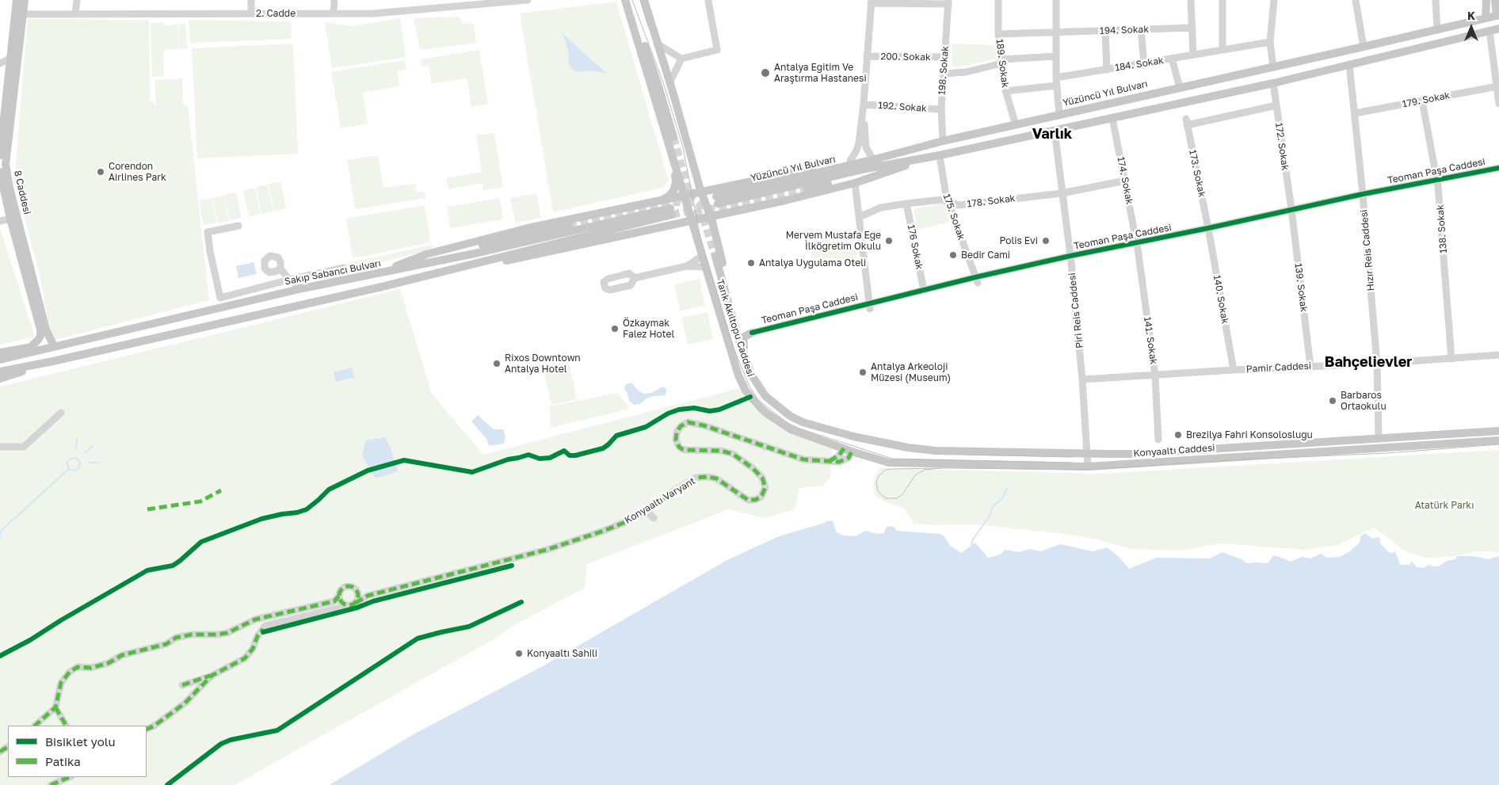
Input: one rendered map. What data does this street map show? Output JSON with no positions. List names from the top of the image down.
{
  "streets": {
    "main road": [
      "Yüzüncü Yıl Bulvarı",
      "8 Caddesi",
      "Sakıp Sabancı Bulvarı",
      "Tarık Akıltopu Caddesi",
      "Konyaaltı Caddesi"
    ],
    "street": [
      "2. Cadde",
      "194. Sokak",
      "200. Sokak",
      "189. Sokak",
      "184. Sokak",
      "198. Sokak",
      "179. Sokak",
      "192. Sokak",
      "172. Sokak",
      "Teoman Paşa Caddesi",
      "173. Sokak",
      "174. Sokak",
      "178. Sokak",
      "175. Sokak",
      "138. Sokak",
      "176 Sokak",
      "Hızır Reis Caddesi",
      "139. Sokak",
      "140. Sokak",
      "Piri Reis Caddesi",
      "141. Sokak",
      "Pamir Caddesi",
      "Konyaaltı Varyant"
    ]
  },
  "crossings": [
    ["2. Cadde", "8 Caddesi"],
    ["194. Sokak", "189. Sokak"],
    ["200. Sokak", "198. Sokak"],
    ["189. Sokak", "Yüzüncü Yıl Bulvarı"],
    ["198. Sokak", "Yüzüncü Yıl Bulvarı"],
    ["198. Sokak", "192. Sokak"],
    ["Yüzüncü Yıl Bulvarı", "172. Sokak"],
    ["Yüzüncü Yıl Bulvarı", "174. Sokak"],
    ["Yüzüncü Yıl Bulvarı", "175. Sokak"],
    ["Yüzüncü Yıl Bulvarı", "Hızır Reis Caddesi"],
    ["Yüzüncü Yıl Bulvarı", "Piri Reis Caddesi"],
    ["179. Sokak", "138. Sokak"],
    ["179. Sokak", "Hızır Reis Caddesi"],
    ["172. Sokak", "Teoman Paşa Caddesi"],
    ["172. Sokak", "173. Sokak"],
    ["172. Sokak", "139. Sokak"],
    ["Teoman Paşa Caddesi", "173. Sokak"],
    ["Teoman Paşa Caddesi", "174. Sokak"],
    ["Teoman Paşa Caddesi", "175. Sokak"],
    ["Teoman Paşa Caddesi", "138. Sokak"],
    ["Teoman Paşa Caddesi", "176 Sokak"],
    ["Teoman Paşa Caddesi", "Hızır Reis Caddesi"],
    ["Teoman Paşa Caddesi", "139. Sokak"],
    ["Teoman Paşa Caddesi", "140. Sokak"],
    ["Teoman Paşa Caddesi", "Piri Reis Caddesi"],
    ["Teoman Paşa Caddesi", "141. Sokak"],
    ["173. Sokak", "140. Sokak"],
    ["174. Sokak", "178. Sokak"],
    ["174. Sokak", "141. Sokak"],
    ["8 Caddesi", "Sakıp Sabancı Bulvarı"],
    ["178. Sokak", "175. Sokak"],
    ["178. Sokak", "176 Sokak"],
    ["178. Sokak", "Piri Reis Caddesi"],
    ["138. Sokak", "Pamir Caddesi"],
    ["Hızır Reis Caddesi", "Pamir Caddesi"],
    ["Hızır Reis Caddesi", "Konyaaltı Caddesi"],
    ["139. Sokak", "Pamir Caddesi"],
    ["140. Sokak", "Pamir Caddesi"],
    ["Piri Reis Caddesi", "Pamir Caddesi"],
    ["Piri Reis Caddesi", "Konyaaltı Caddesi"],
    ["Tarık Akıltopu Caddesi", "Konyaaltı Caddesi"],
    ["Tarık Akıltopu Caddesi", "Konyaaltı Varyant"],
    ["141. Sokak", "Pamir Caddesi"],
    ["Konyaaltı Caddesi", "Konyaaltı Varyant"]
  ],
  "districts": ["Varlık", "Bahçelievler"],
  "parks": ["Atatürk Parkı"],
  "places": [
    "Antalya Eğitim Ve Araştırma Hastanesi",
    "Corendon Airlines Park",
    "Meryem Mustafa Ege İlköğretim Okulu",
    "Polis Evi",
    "Bedir Cami",
    "Antalya Uygulama Oteli",
    "Özkaymak Falez Hotel",
    "Rixos Downtown Antalya Hotel",
    "Antalya Arkeoloji Müzesi (Museum)",
    "Barbaros Ortaokulu",
    "Brezilya Fahri Konsolosluğu",
    "Konyaaltı Sahili"
  ],
  "legend": ["Bisiklet yolu", "Patika"],
  "north": "top"
}
